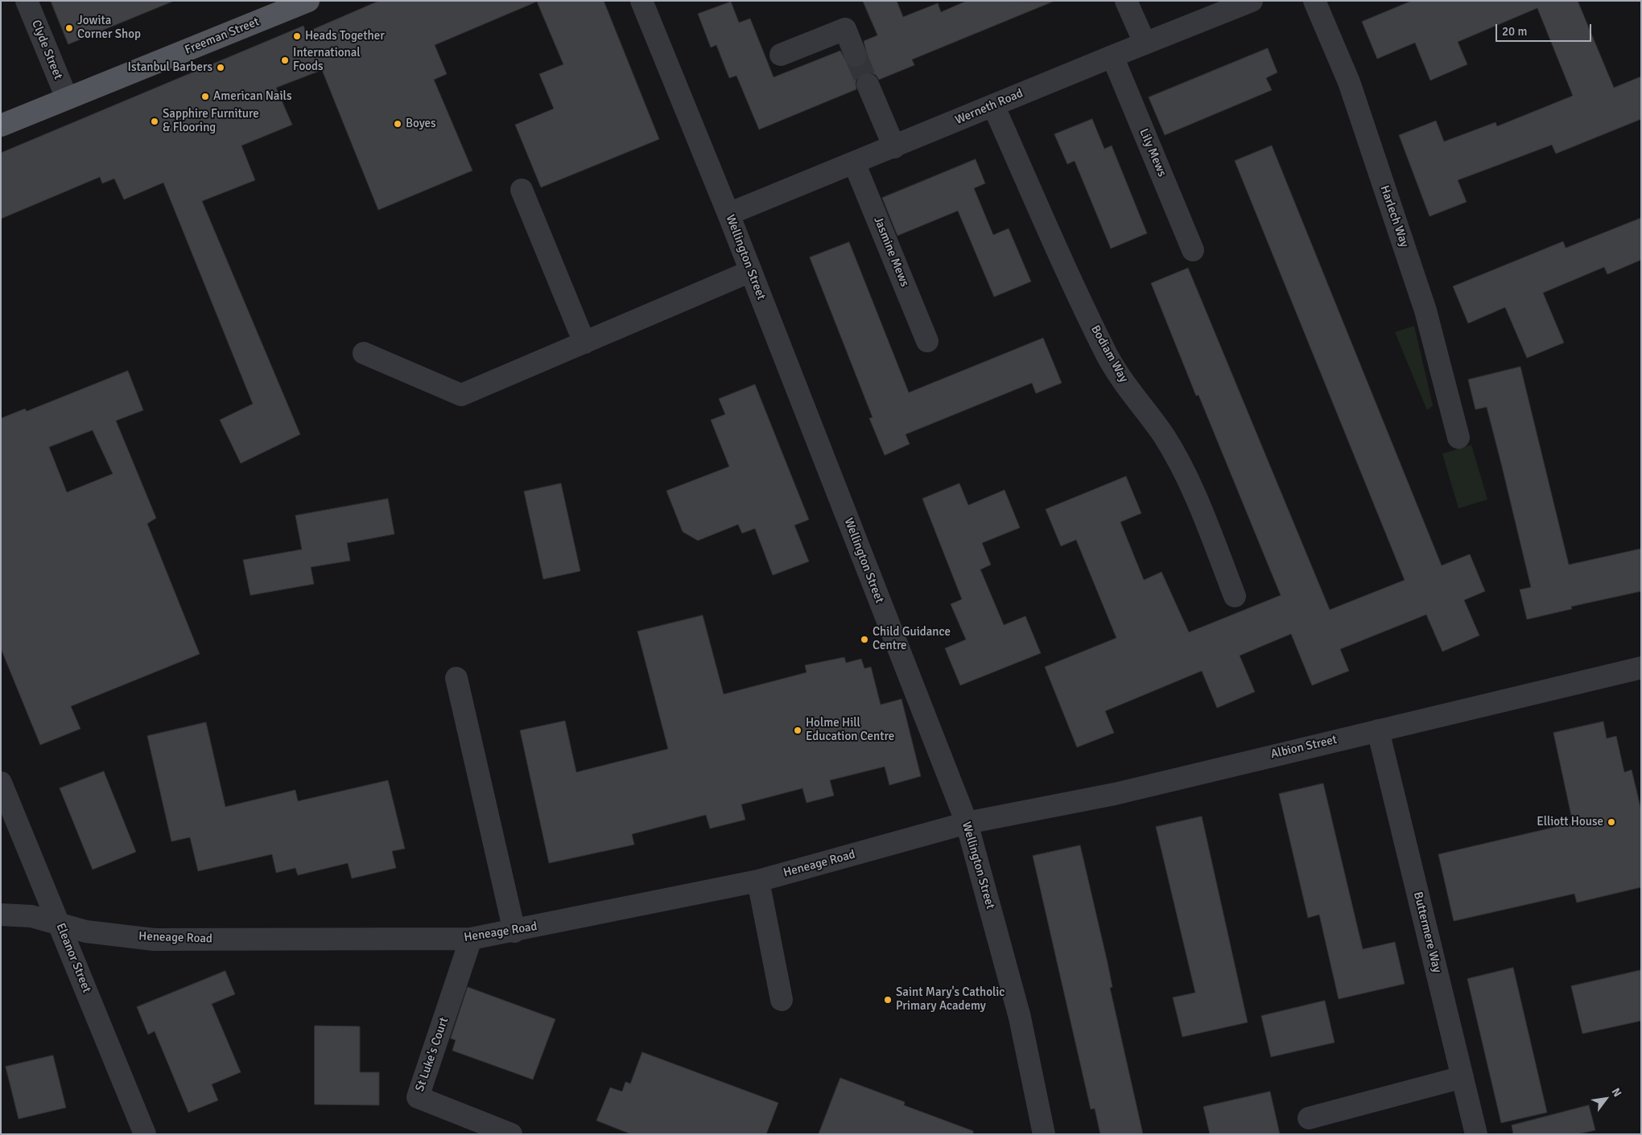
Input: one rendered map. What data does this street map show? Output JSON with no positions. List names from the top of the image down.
{
  "streets": {
    "main road": ["Freeman Street"],
    "street": [
      "Clyde Street",
      "Werneth Road",
      "Lily Mews",
      "Harlech Way",
      "Jasmine Mews",
      "Wellington Street",
      "Bodiam Way",
      "Albion Street",
      "Heneage Road",
      "Buttermere Way",
      "Eleanor Street",
      "St Luke's Court"
    ]
  },
  "crossings": [
    ["Freeman Street", "Clyde Street"],
    ["Werneth Road", "Lily Mews"],
    ["Werneth Road", "Jasmine Mews"],
    ["Werneth Road", "Wellington Street"],
    ["Werneth Road", "Bodiam Way"],
    ["Wellington Street", "Albion Street"],
    ["Wellington Street", "Heneage Road"],
    ["Albion Street", "Heneage Road"],
    ["Albion Street", "Buttermere Way"],
    ["Heneage Road", "Eleanor Street"],
    ["Heneage Road", "St Luke's Court"]
  ],
  "places": [
    "Jowita Corner Shop",
    "Heads Together",
    "International Foods",
    "Istanbul Barbers",
    "American Nails",
    "Sapphire Furniture & Flooring",
    "Boyes",
    "Child Guidance Centre",
    "Holme Hill Education Centre",
    "Elliott House",
    "Saint Mary's Catholic Primary Academy"
  ],
  "scale_bar": "20 m",
  "north": "top right"
}
